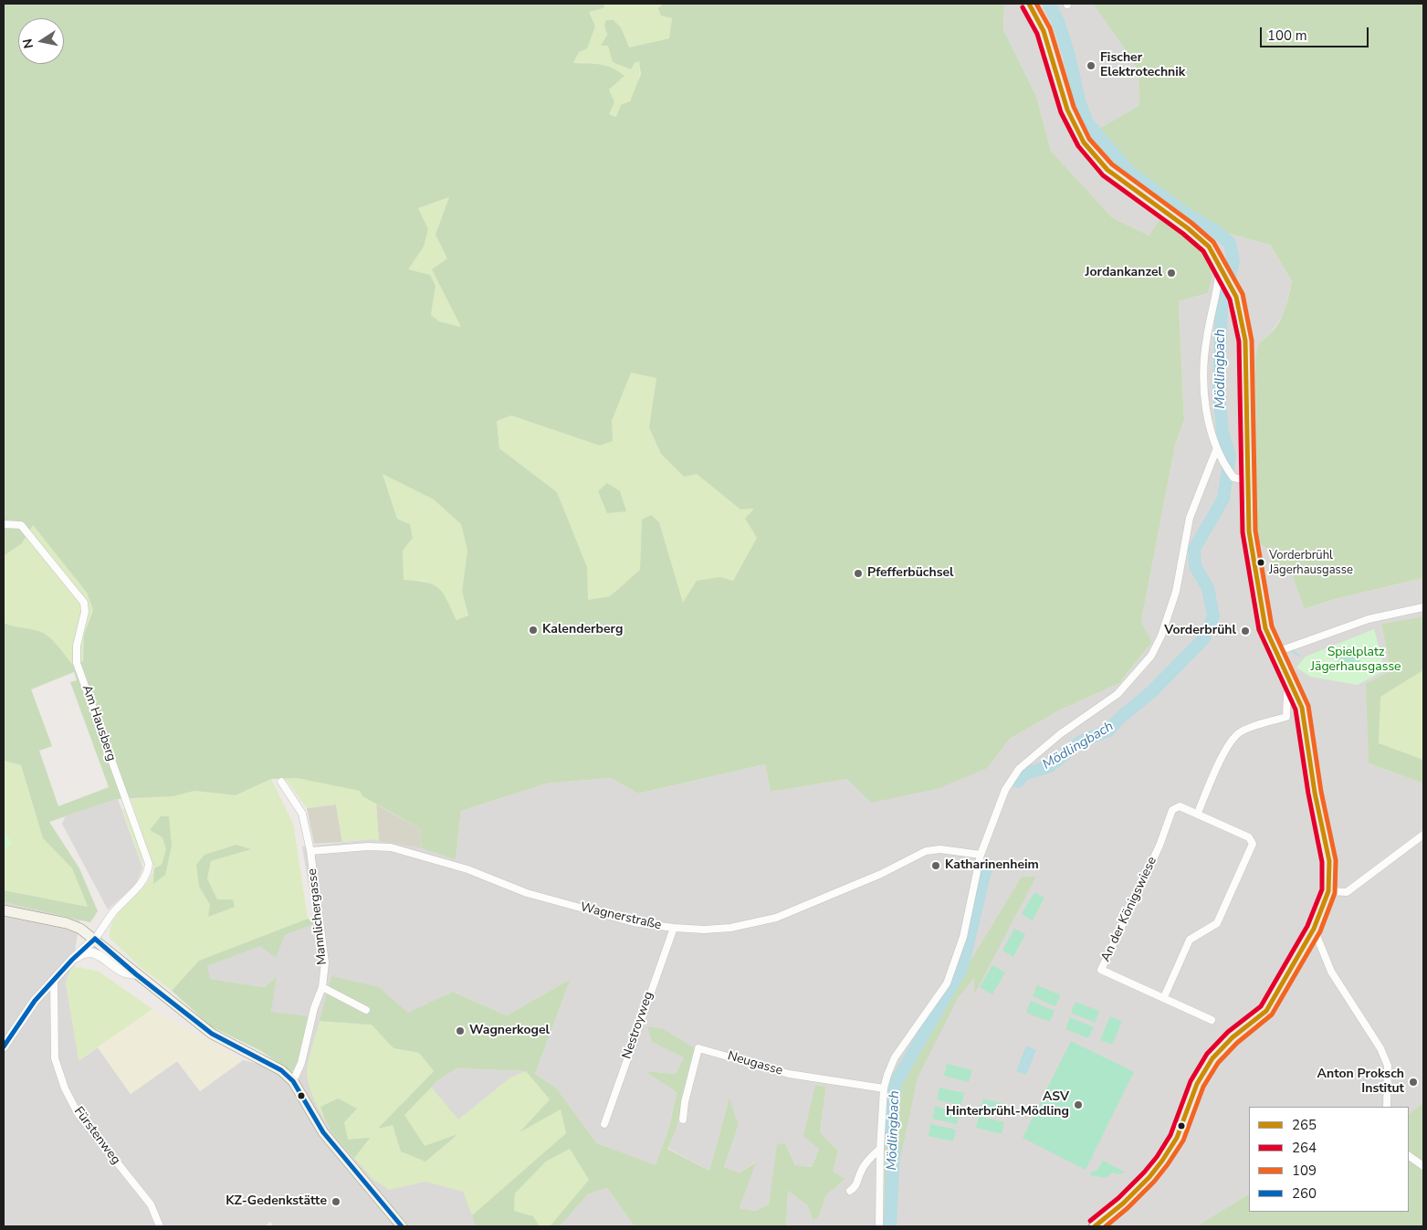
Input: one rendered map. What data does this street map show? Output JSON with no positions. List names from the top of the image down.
{
  "streets": {
    "street": [
      "Am Hausberg",
      "An der Königswiese",
      "Mannlichergasse",
      "Wagnerstraße",
      "Nestroyweg",
      "Neugasse",
      "Fürstenweg"
    ]
  },
  "crossings": [
    ["Mannlichergasse", "Wagnerstraße"],
    ["Wagnerstraße", "Nestroyweg"]
  ],
  "water": ["Mödlingbach"],
  "parks": ["Spielplatz Jägerhausgasse"],
  "places": [
    "Fischer Elektrotechnik",
    "Jordankanzel",
    "Vorderbrühl Jägerhausgasse",
    "Pfefferbüchsel",
    "Kalenderberg",
    "Vorderbrühl",
    "Katharinenheim",
    "Wagnerkogel",
    "Anton Proksch Institut",
    "ASV Hinterbrühl-Mödling",
    "KZ-Gedenkstätte"
  ],
  "lines": [
    "transit line 265",
    "transit line 109",
    "transit line 264",
    "transit line 260"
  ],
  "legend": [
    "265",
    "264",
    "109",
    "260"
  ],
  "scale_bar": "100 m",
  "north": "left"
}
